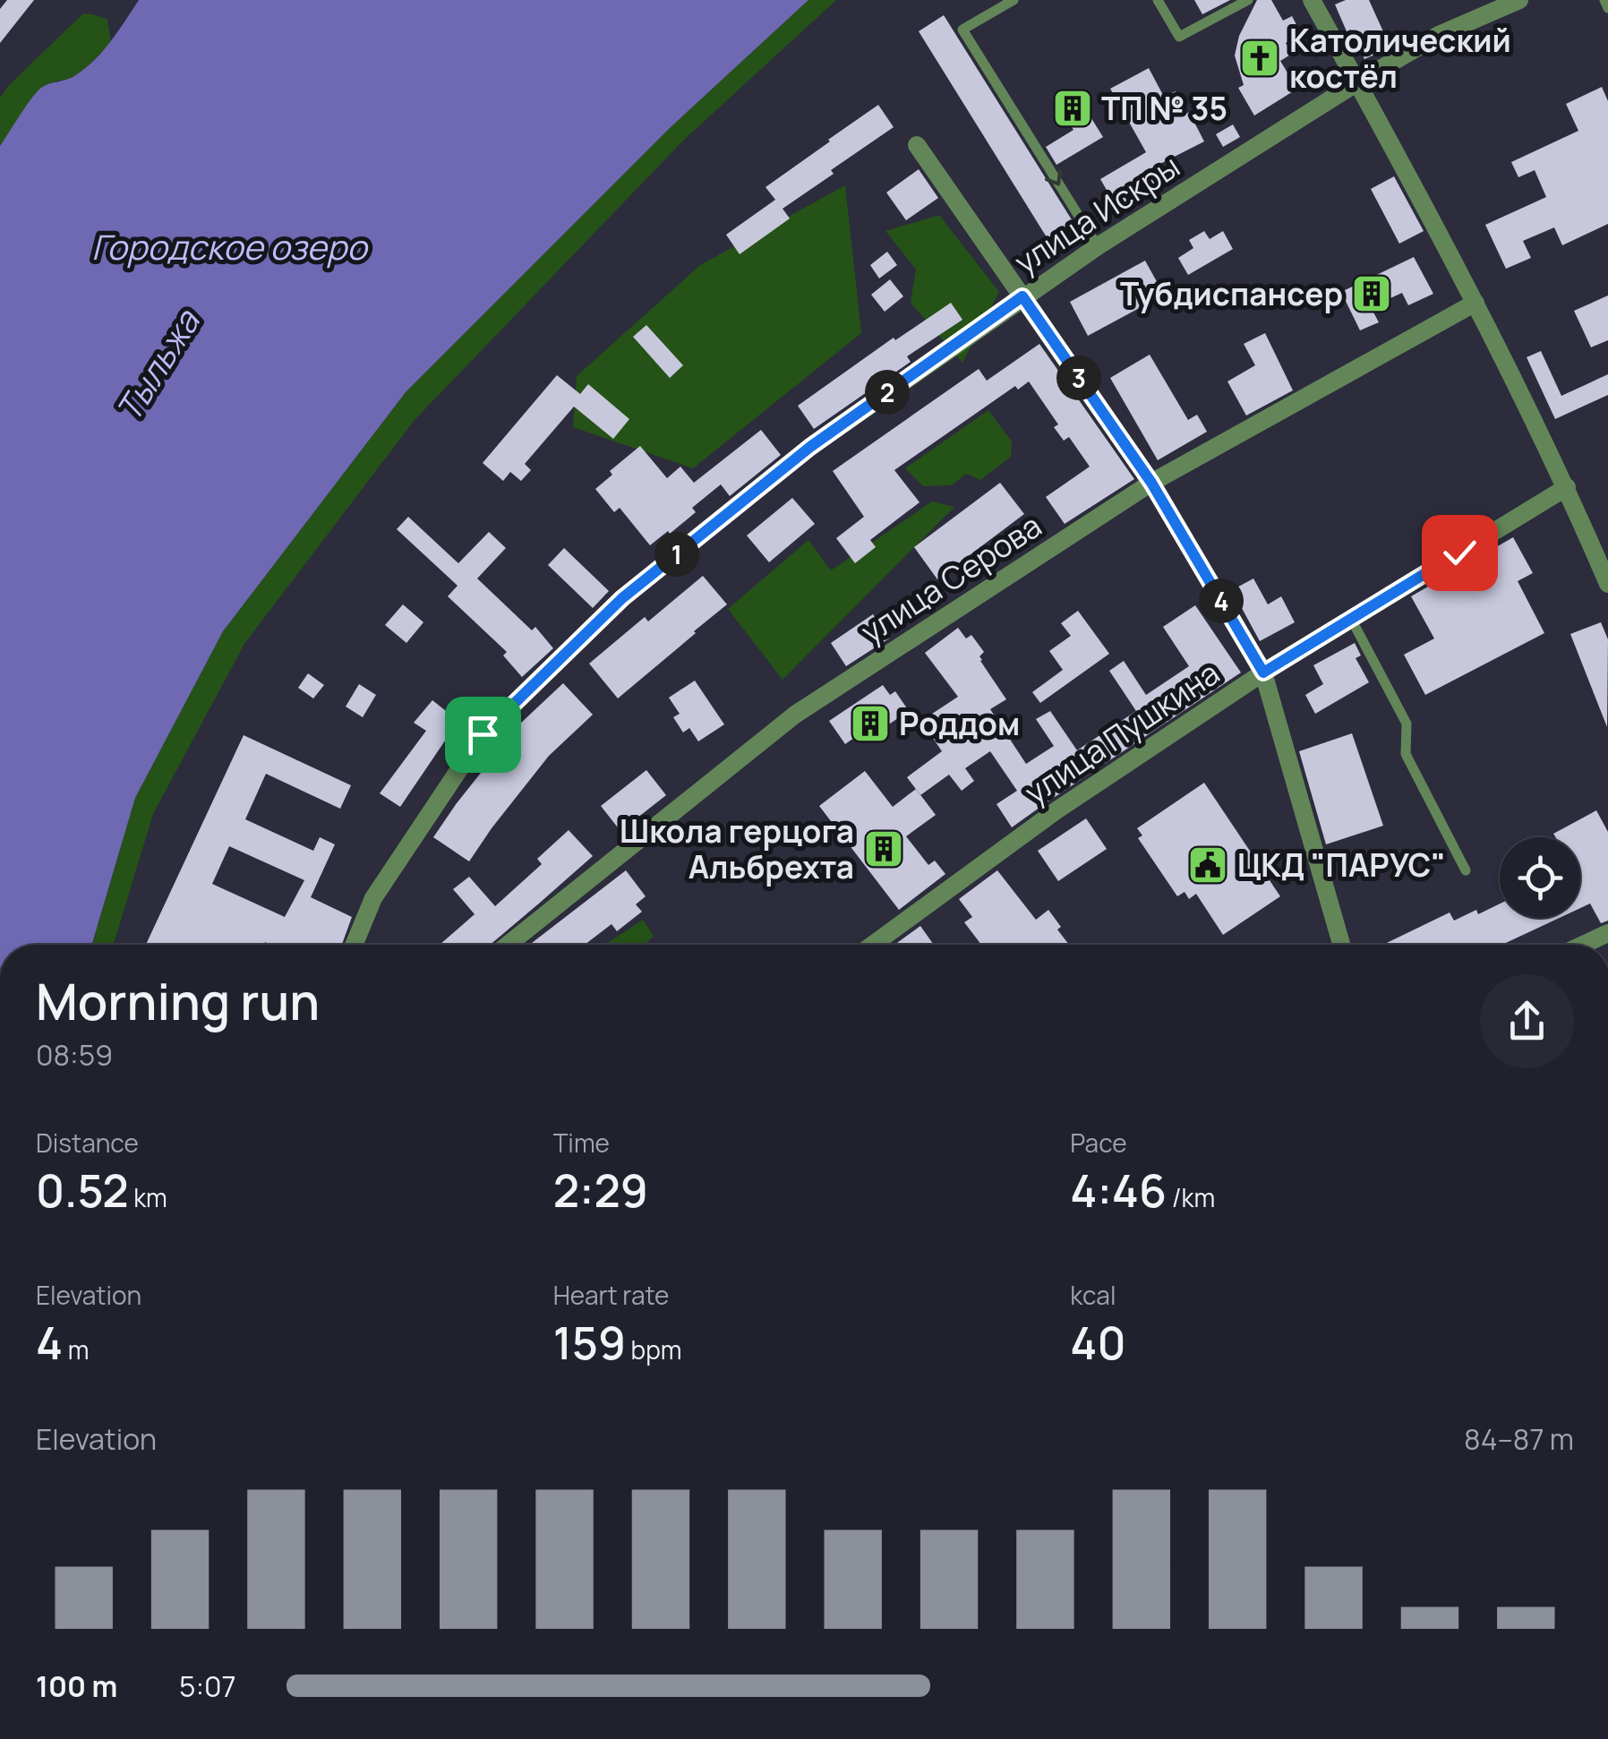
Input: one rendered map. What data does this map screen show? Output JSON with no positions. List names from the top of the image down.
{
  "streets": {
    "street": ["улица Искры", "улица Серова", "улица Пушкина"]
  },
  "water": ["Городское озеро", "Тыльжа"],
  "places": {
    "church": ["Католический костёл"],
    "building": [
      "ТП № 35",
      "Тубдиспансер",
      "Роддом",
      "Школа герцога Альбрехта"
    ],
    "public building": ["ЦКД \"ПАРУС\""]
  },
  "page": {
    "pins": [
      "3",
      "2",
      "1",
      "4"
    ],
    "heading": ["Morning run", "08:59"],
    "stats": [
      ["Distance", "0.52 km"],
      ["Time", "2:29"],
      ["Pace", "4:46 /km"],
      ["Elevation", "4 m"],
      ["Heart rate", "159 bpm"],
      ["kcal", "40"]
    ],
    "chart": ["Elevation", "84–87 m"],
    "list": [
      {
        "name": "100 m",
        "note": "5:07"
      }
    ]
  }
}
